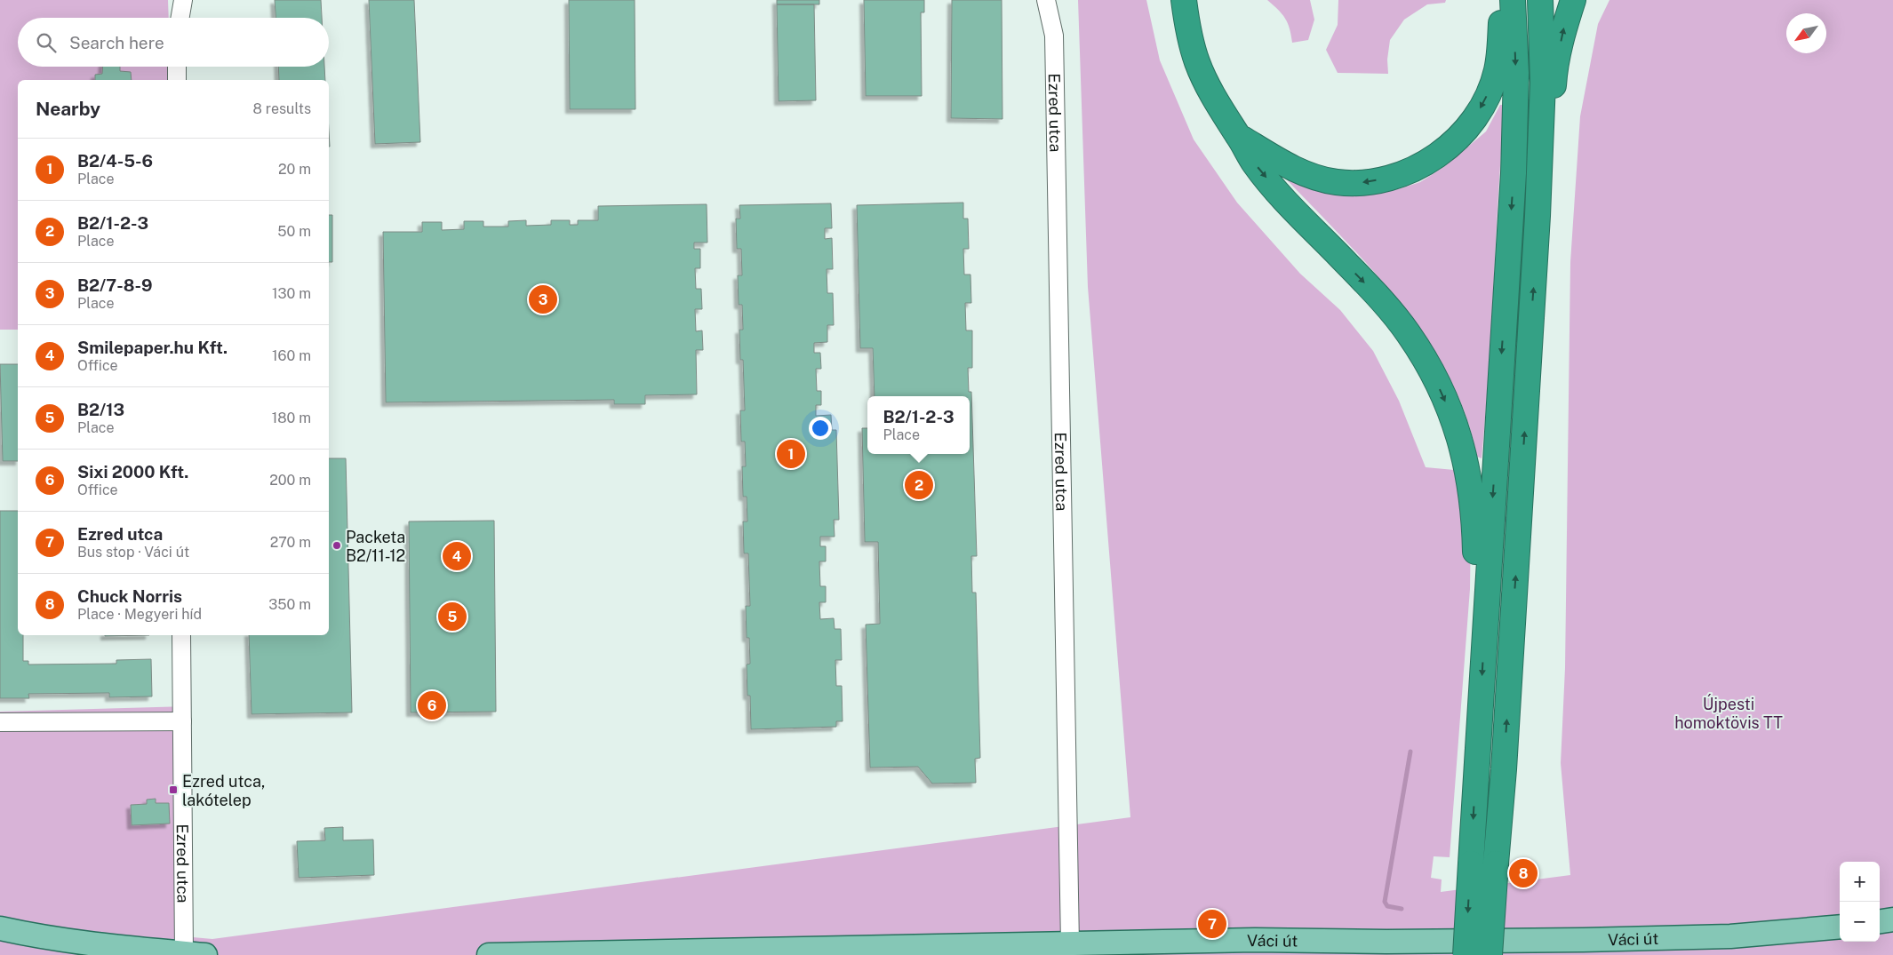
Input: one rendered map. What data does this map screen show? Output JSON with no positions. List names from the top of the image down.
{
  "streets": {
    "main road": ["Váci út"],
    "street": ["Ezred utca"]
  },
  "crossings": [
    ["Ezred utca", "Váci út"]
  ],
  "parks": ["Újpesti homoktövis TT"],
  "places": {
    "other": ["Packeta B2/11-12"],
    "transit": ["Ezred utca, lakótelep"]
  },
  "north": "bottom left",
  "page": {
    "search": "Search here",
    "heading": ["Nearby", "8 results"],
    "list": [
      {
        "mark": "1",
        "name": "B2/4-5-6",
        "note": "Place",
        "value": "20 m"
      },
      {
        "mark": "2",
        "name": "B2/1-2-3",
        "note": "Place",
        "value": "50 m"
      },
      {
        "mark": "3",
        "name": "B2/7-8-9",
        "note": "Place",
        "value": "130 m"
      },
      {
        "mark": "4",
        "name": "Smilepaper.hu Kft.",
        "note": "Office",
        "value": "160 m"
      },
      {
        "mark": "5",
        "name": "B2/13",
        "note": "Place",
        "value": "180 m"
      },
      {
        "mark": "6",
        "name": "Sixi 2000 Kft.",
        "note": "Office",
        "value": "200 m"
      },
      {
        "mark": "7",
        "name": "Ezred utca",
        "note": "Bus stop · Váci út",
        "value": "270 m"
      },
      {
        "mark": "8",
        "name": "Chuck Norris",
        "note": "Place · Megyeri híd",
        "value": "350 m"
      }
    ],
    "pins": [
      "3",
      "1",
      "2",
      "4",
      "5",
      "6",
      "8",
      "7"
    ],
    "popup": ["B2/1-2-3", "Place"],
    "map_buttons": ["+", "−"]
  }
}
